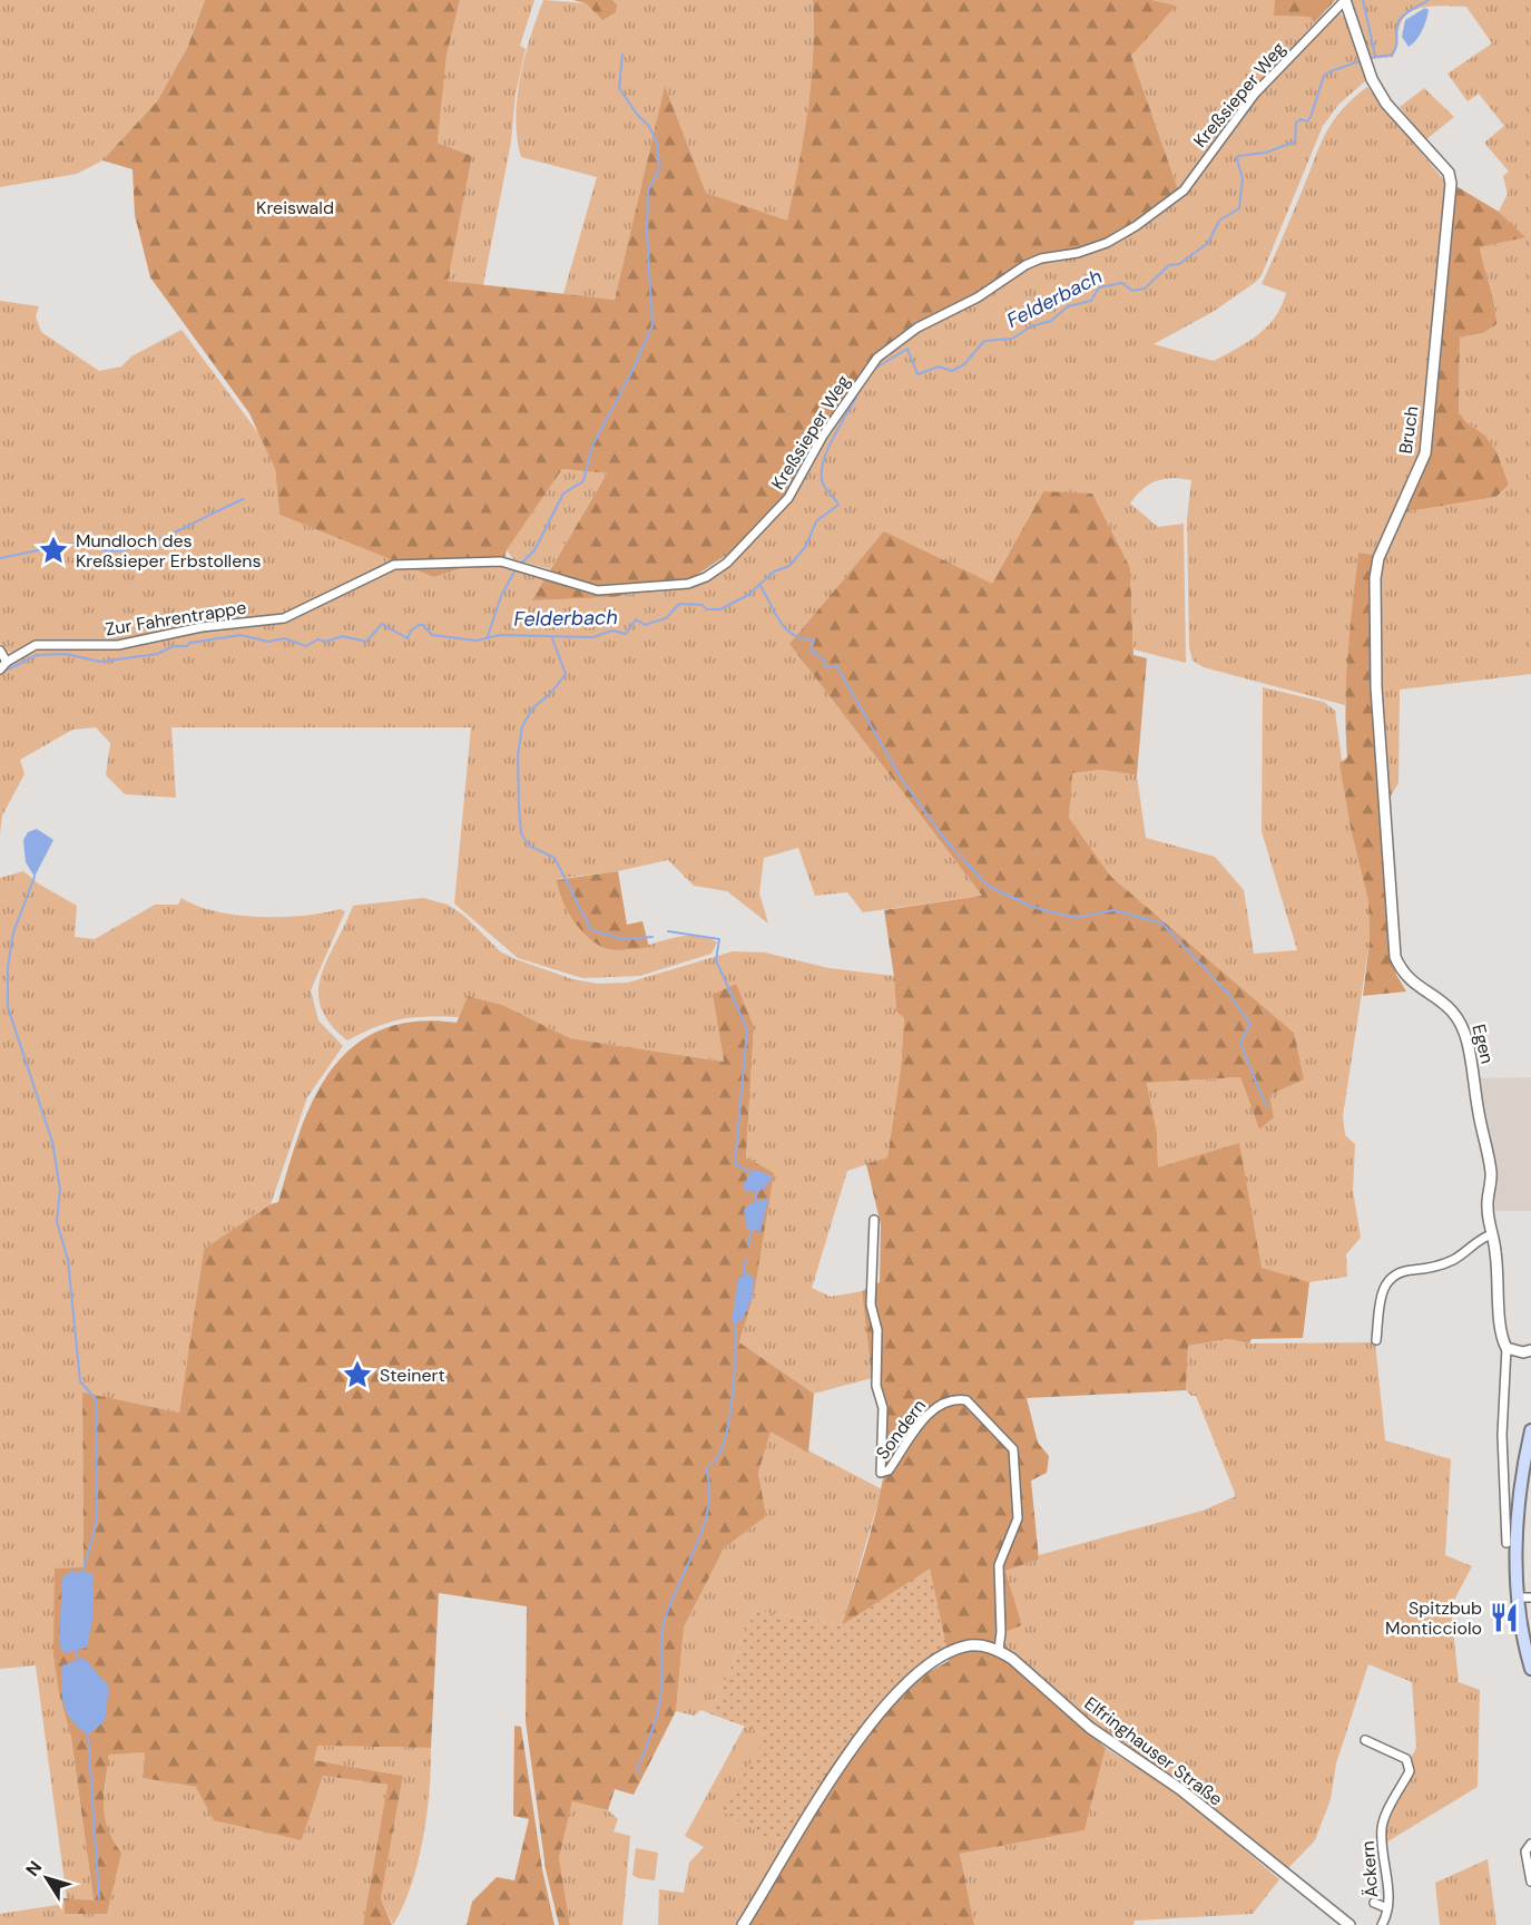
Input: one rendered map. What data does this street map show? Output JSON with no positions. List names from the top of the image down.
{
  "streets": {
    "street": [
      "Kreßsieper Weg",
      "Bruch",
      "Zur Fahrentrappe",
      "Egen",
      "Sondern",
      "Elfringhauser Straße",
      "Äckern"
    ]
  },
  "crossings": [
    ["Kreßsieper Weg", "Bruch"],
    ["Kreßsieper Weg", "Zur Fahrentrappe"],
    ["Bruch", "Egen"],
    ["Sondern", "Elfringhauser Straße"]
  ],
  "water": ["Felderbach"],
  "parks": ["Kreiswald"],
  "places": {
    "place": ["Mundloch des Kreßsieper Erbstollens", "Steinert"],
    "restaurant": ["Spitzbub Monticciolo"]
  },
  "north": "top left"
}
